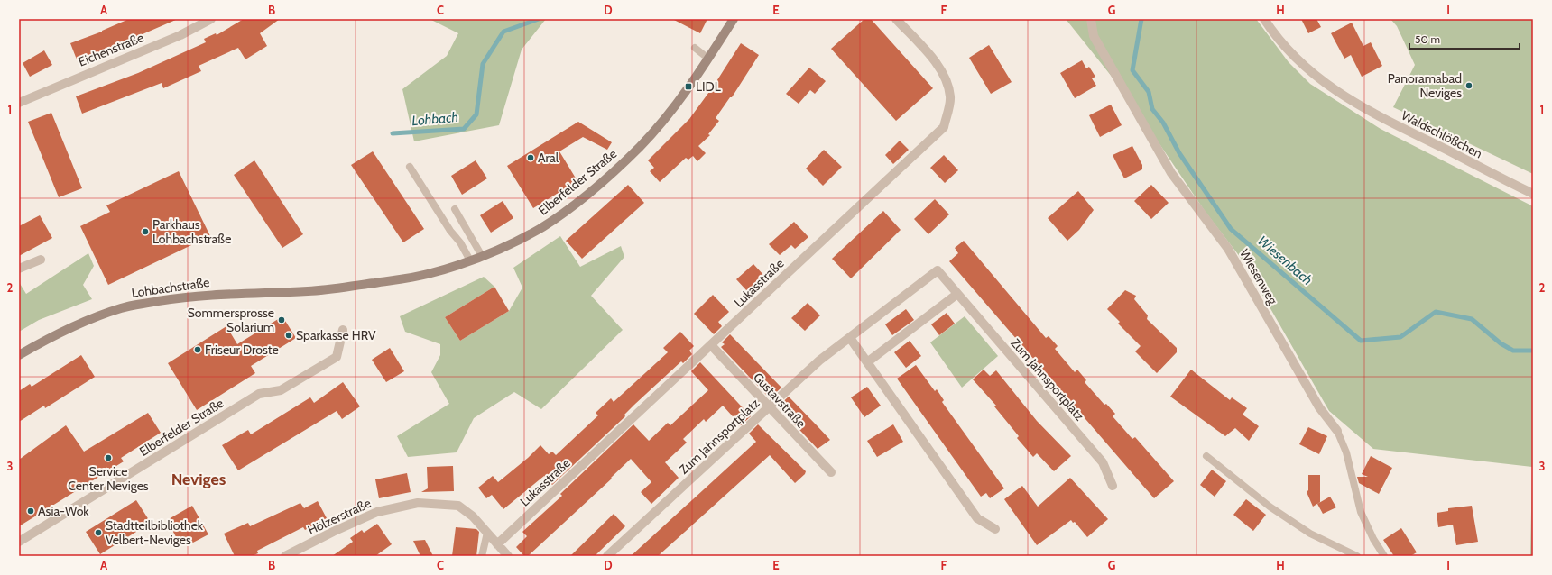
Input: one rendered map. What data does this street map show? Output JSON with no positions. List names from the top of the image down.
{
  "streets": {
    "main road": ["Elberfelder Straße", "Lohbachstraße"],
    "street": [
      "Eichenstraße",
      "Waldschlößchen",
      "Wiesenweg",
      "Lukasstraße",
      "Zum Jahnsportplatz",
      "Gustavstraße",
      "Hölzerstraße"
    ]
  },
  "crossings": [
    ["Elberfelder Straße", "Lohbachstraße"],
    ["Lukasstraße", "Gustavstraße"],
    ["Lukasstraße", "Hölzerstraße"],
    ["Zum Jahnsportplatz", "Gustavstraße"]
  ],
  "districts": ["Neviges"],
  "water": ["Lohbach", "Wiesenbach"],
  "places": {
    "other": [
      "Panoramabad Neviges",
      "Aral",
      "Parkhaus Lohbachstraße",
      "Sommersprosse Solarium",
      "Sparkasse HRV",
      "Friseur Droste",
      "Service Center Neviges",
      "Asia-Wok",
      "Stadtteilbibliothek Velbert-Neviges"
    ],
    "transit": ["LIDL"]
  },
  "scale_bar": "50 m",
  "grid": {
    "columns": [
      "A",
      "B",
      "C",
      "D",
      "E",
      "F",
      "G",
      "H",
      "I"
    ],
    "rows": ["1", "2", "3"]
  }
}
